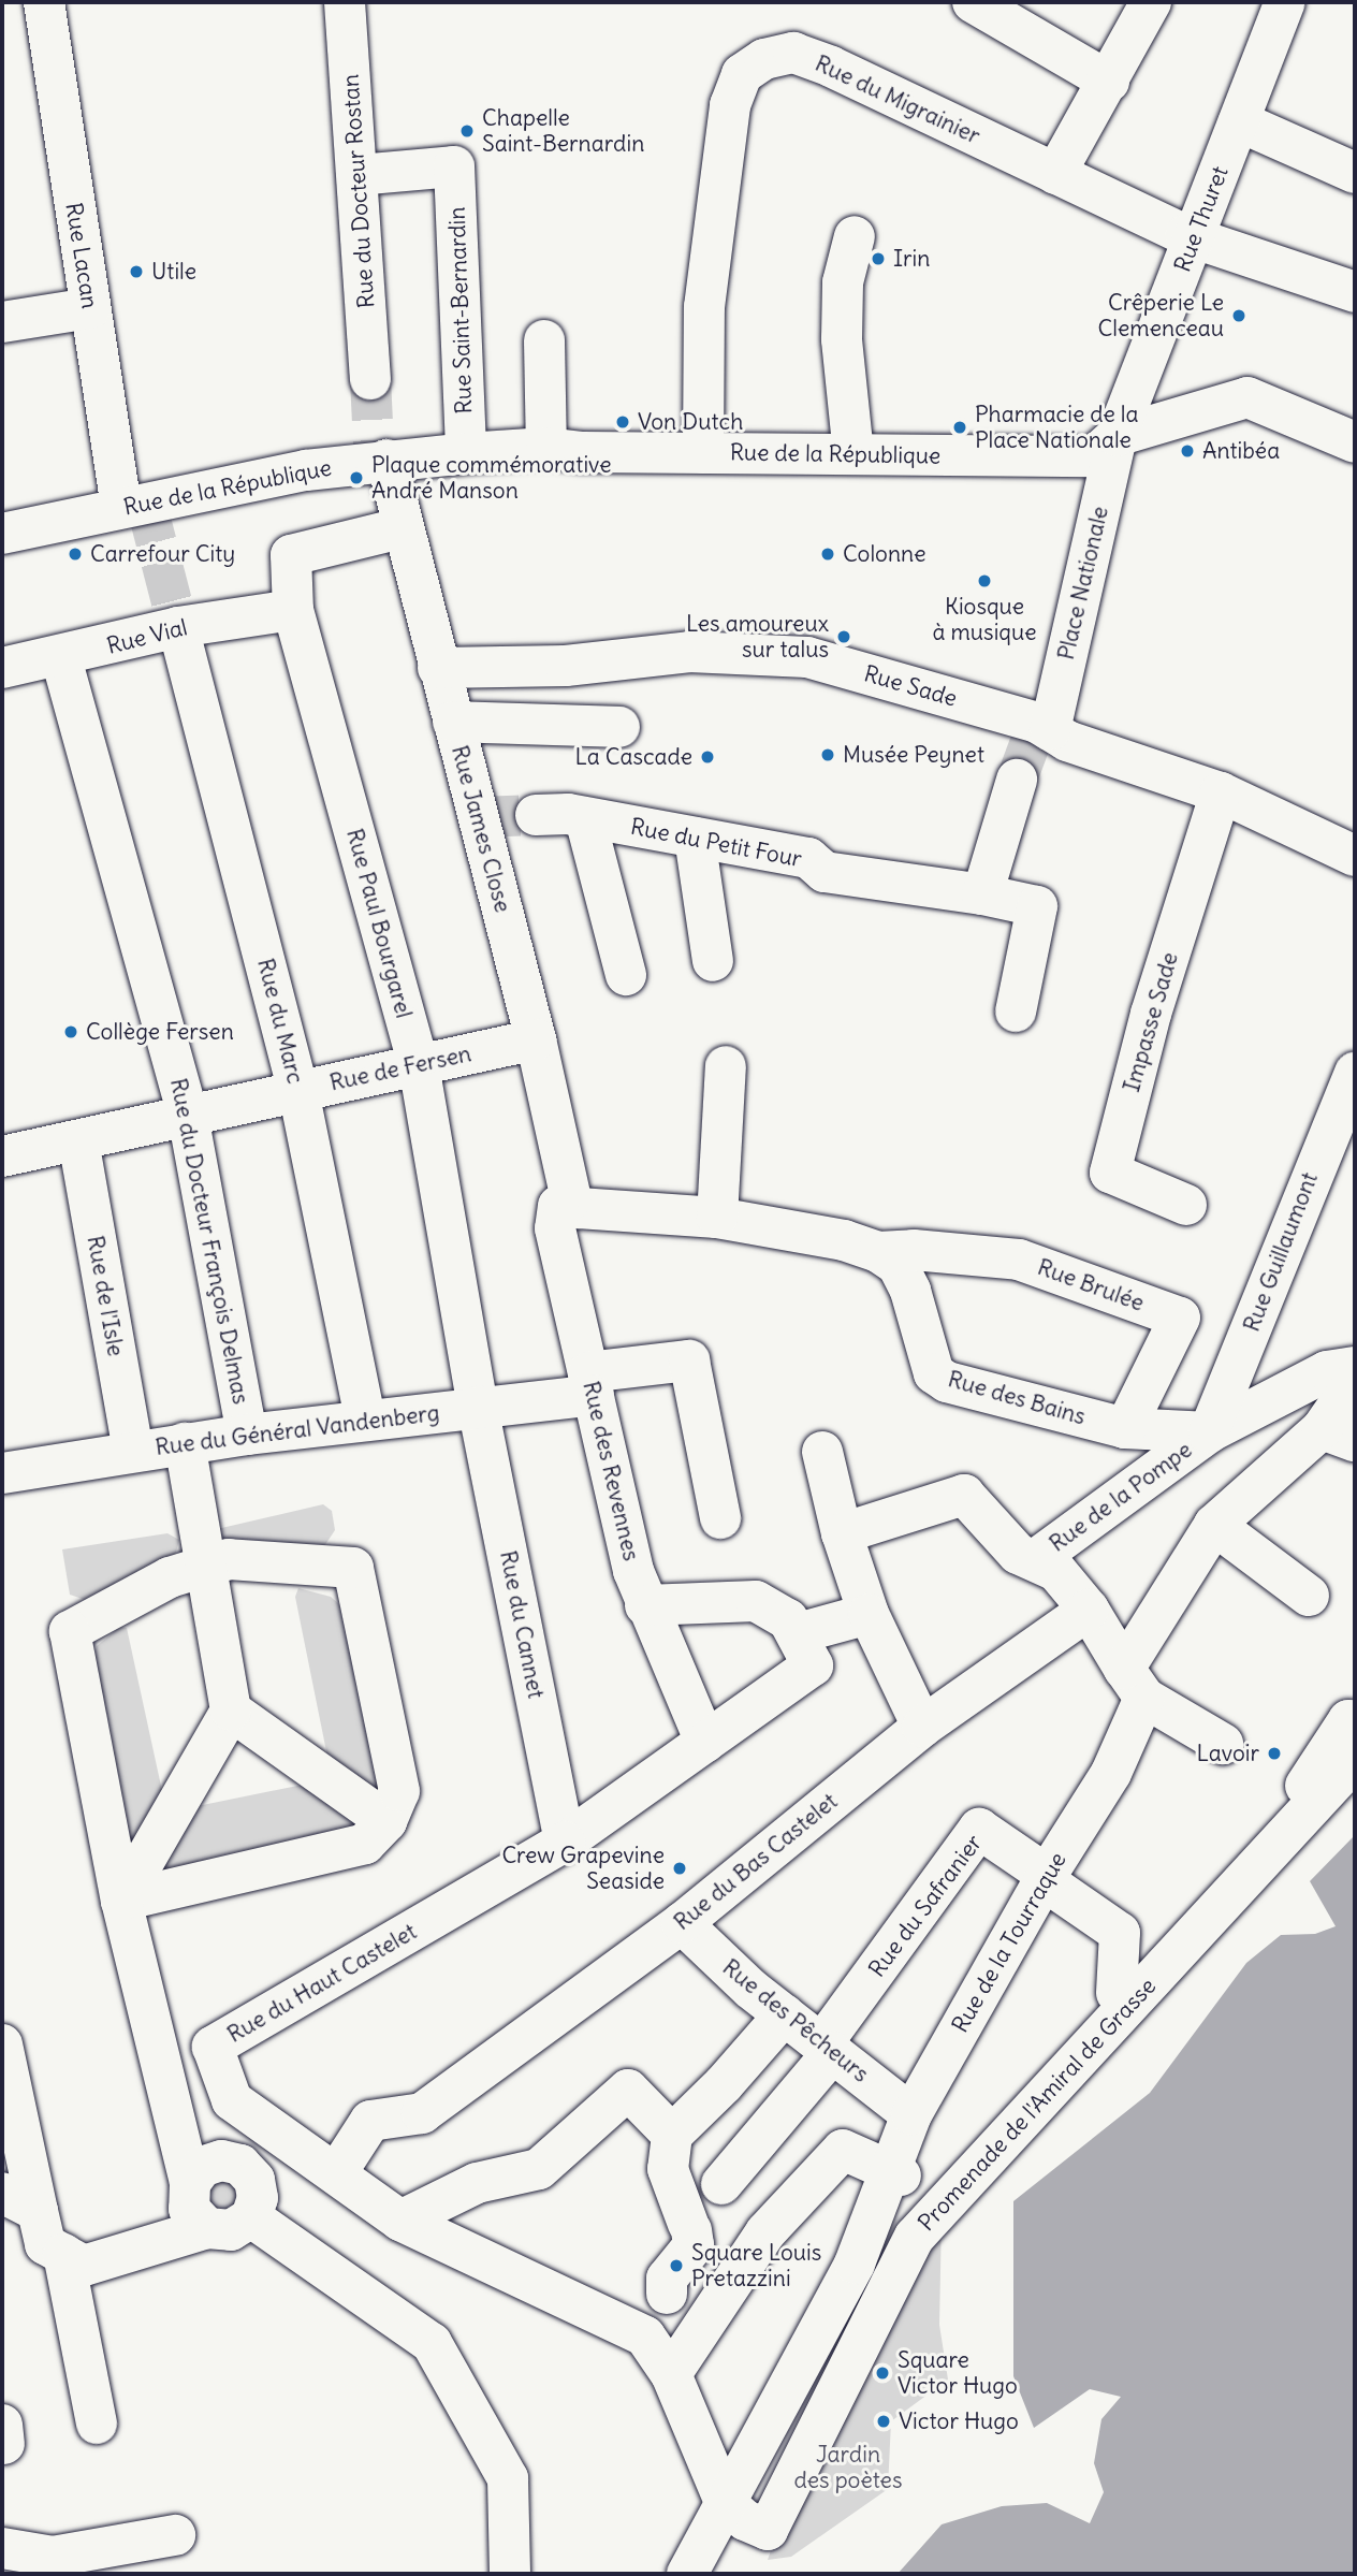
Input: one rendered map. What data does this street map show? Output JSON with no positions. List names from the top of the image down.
{
  "streets": {
    "street": [
      "Rue du Migrainier",
      "Rue du Docteur Rostan",
      "Rue Thuret",
      "Rue Lacan",
      "Rue Saint-Bernardin",
      "Rue de la République",
      "Place Nationale",
      "Rue Vial",
      "Rue Sade",
      "Rue James Close",
      "Rue du Petit Four",
      "Rue Paul Bourgarel",
      "Rue du Marc",
      "Impasse Sade",
      "Rue de Fersen",
      "Rue du Docteur François Delmas",
      "Rue Guillaumont",
      "Rue Brulée",
      "Rue de l'Isle",
      "Rue des Bains",
      "Rue du Général Vandenberg",
      "Rue des Revennes",
      "Rue de la Pompe",
      "Rue du Cannet",
      "Rue du Bas Castelet",
      "Rue du Safranier",
      "Rue de la Tourraque",
      "Rue du Haut Castelet",
      "Rue des Pêcheurs",
      "Promenade de l'Amiral de Grasse"
    ]
  },
  "crossings": [
    ["Rue du Migrainier", "Rue Thuret"],
    ["Rue du Migrainier", "Rue de la République"],
    ["Rue du Docteur Rostan", "Rue Saint-Bernardin"],
    ["Rue Thuret", "Rue de la République"],
    ["Rue Thuret", "Place Nationale"],
    ["Rue Lacan", "Rue de la République"],
    ["Rue Saint-Bernardin", "Rue de la République"],
    ["Rue de la République", "Place Nationale"],
    ["Rue de la République", "Rue James Close"],
    ["Place Nationale", "Rue Sade"],
    ["Rue Vial", "Rue Paul Bourgarel"],
    ["Rue Vial", "Rue du Marc"],
    ["Rue Vial", "Rue du Docteur François Delmas"],
    ["Rue Sade", "Rue James Close"],
    ["Rue Sade", "Impasse Sade"],
    ["Rue James Close", "Rue Paul Bourgarel"],
    ["Rue James Close", "Rue de Fersen"],
    ["Rue James Close", "Rue des Bains"],
    ["Rue James Close", "Rue des Revennes"],
    ["Rue Paul Bourgarel", "Rue de Fersen"],
    ["Rue Paul Bourgarel", "Rue du Général Vandenberg"],
    ["Rue Paul Bourgarel", "Rue du Cannet"],
    ["Rue du Marc", "Rue de Fersen"],
    ["Rue du Marc", "Rue du Général Vandenberg"],
    ["Rue de Fersen", "Rue du Docteur François Delmas"],
    ["Rue de Fersen", "Rue de l'Isle"],
    ["Rue du Docteur François Delmas", "Rue du Général Vandenberg"],
    ["Rue Guillaumont", "Rue des Bains"],
    ["Rue Guillaumont", "Rue de la Pompe"],
    ["Rue Brulée", "Rue des Bains"],
    ["Rue de l'Isle", "Rue du Général Vandenberg"],
    ["Rue des Bains", "Rue des Revennes"],
    ["Rue des Bains", "Rue de la Pompe"],
    ["Rue du Général Vandenberg", "Rue des Revennes"],
    ["Rue du Général Vandenberg", "Rue du Cannet"],
    ["Rue des Revennes", "Rue du Haut Castelet"],
    ["Rue du Cannet", "Rue du Haut Castelet"],
    ["Rue du Bas Castelet", "Rue du Haut Castelet"],
    ["Rue du Bas Castelet", "Rue des Pêcheurs"],
    ["Rue du Safranier", "Rue de la Tourraque"],
    ["Rue du Safranier", "Rue des Pêcheurs"],
    ["Rue de la Tourraque", "Rue du Haut Castelet"],
    ["Rue de la Tourraque", "Rue des Pêcheurs"],
    ["Rue de la Tourraque", "Promenade de l'Amiral de Grasse"],
    ["Rue du Haut Castelet", "Promenade de l'Amiral de Grasse"]
  ],
  "parks": ["Jardin des poètes"],
  "places": [
    "Chapelle Saint-Bernardin",
    "Irin",
    "Utile",
    "Crêperie Le Clemenceau",
    "Von Dutch",
    "Pharmacie de la Place Nationale",
    "Antibéa",
    "Plaque commémorative André Manson",
    "Carrefour City",
    "Colonne",
    "Kiosque à musique",
    "Les amoureux sur talus",
    "Musée Peynet",
    "La Cascade",
    "Collège Fersen",
    "Lavoir",
    "Crew Grapevine Seaside",
    "Square Louis Pretazzini",
    "Square Victor Hugo",
    "Victor Hugo"
  ]
}
